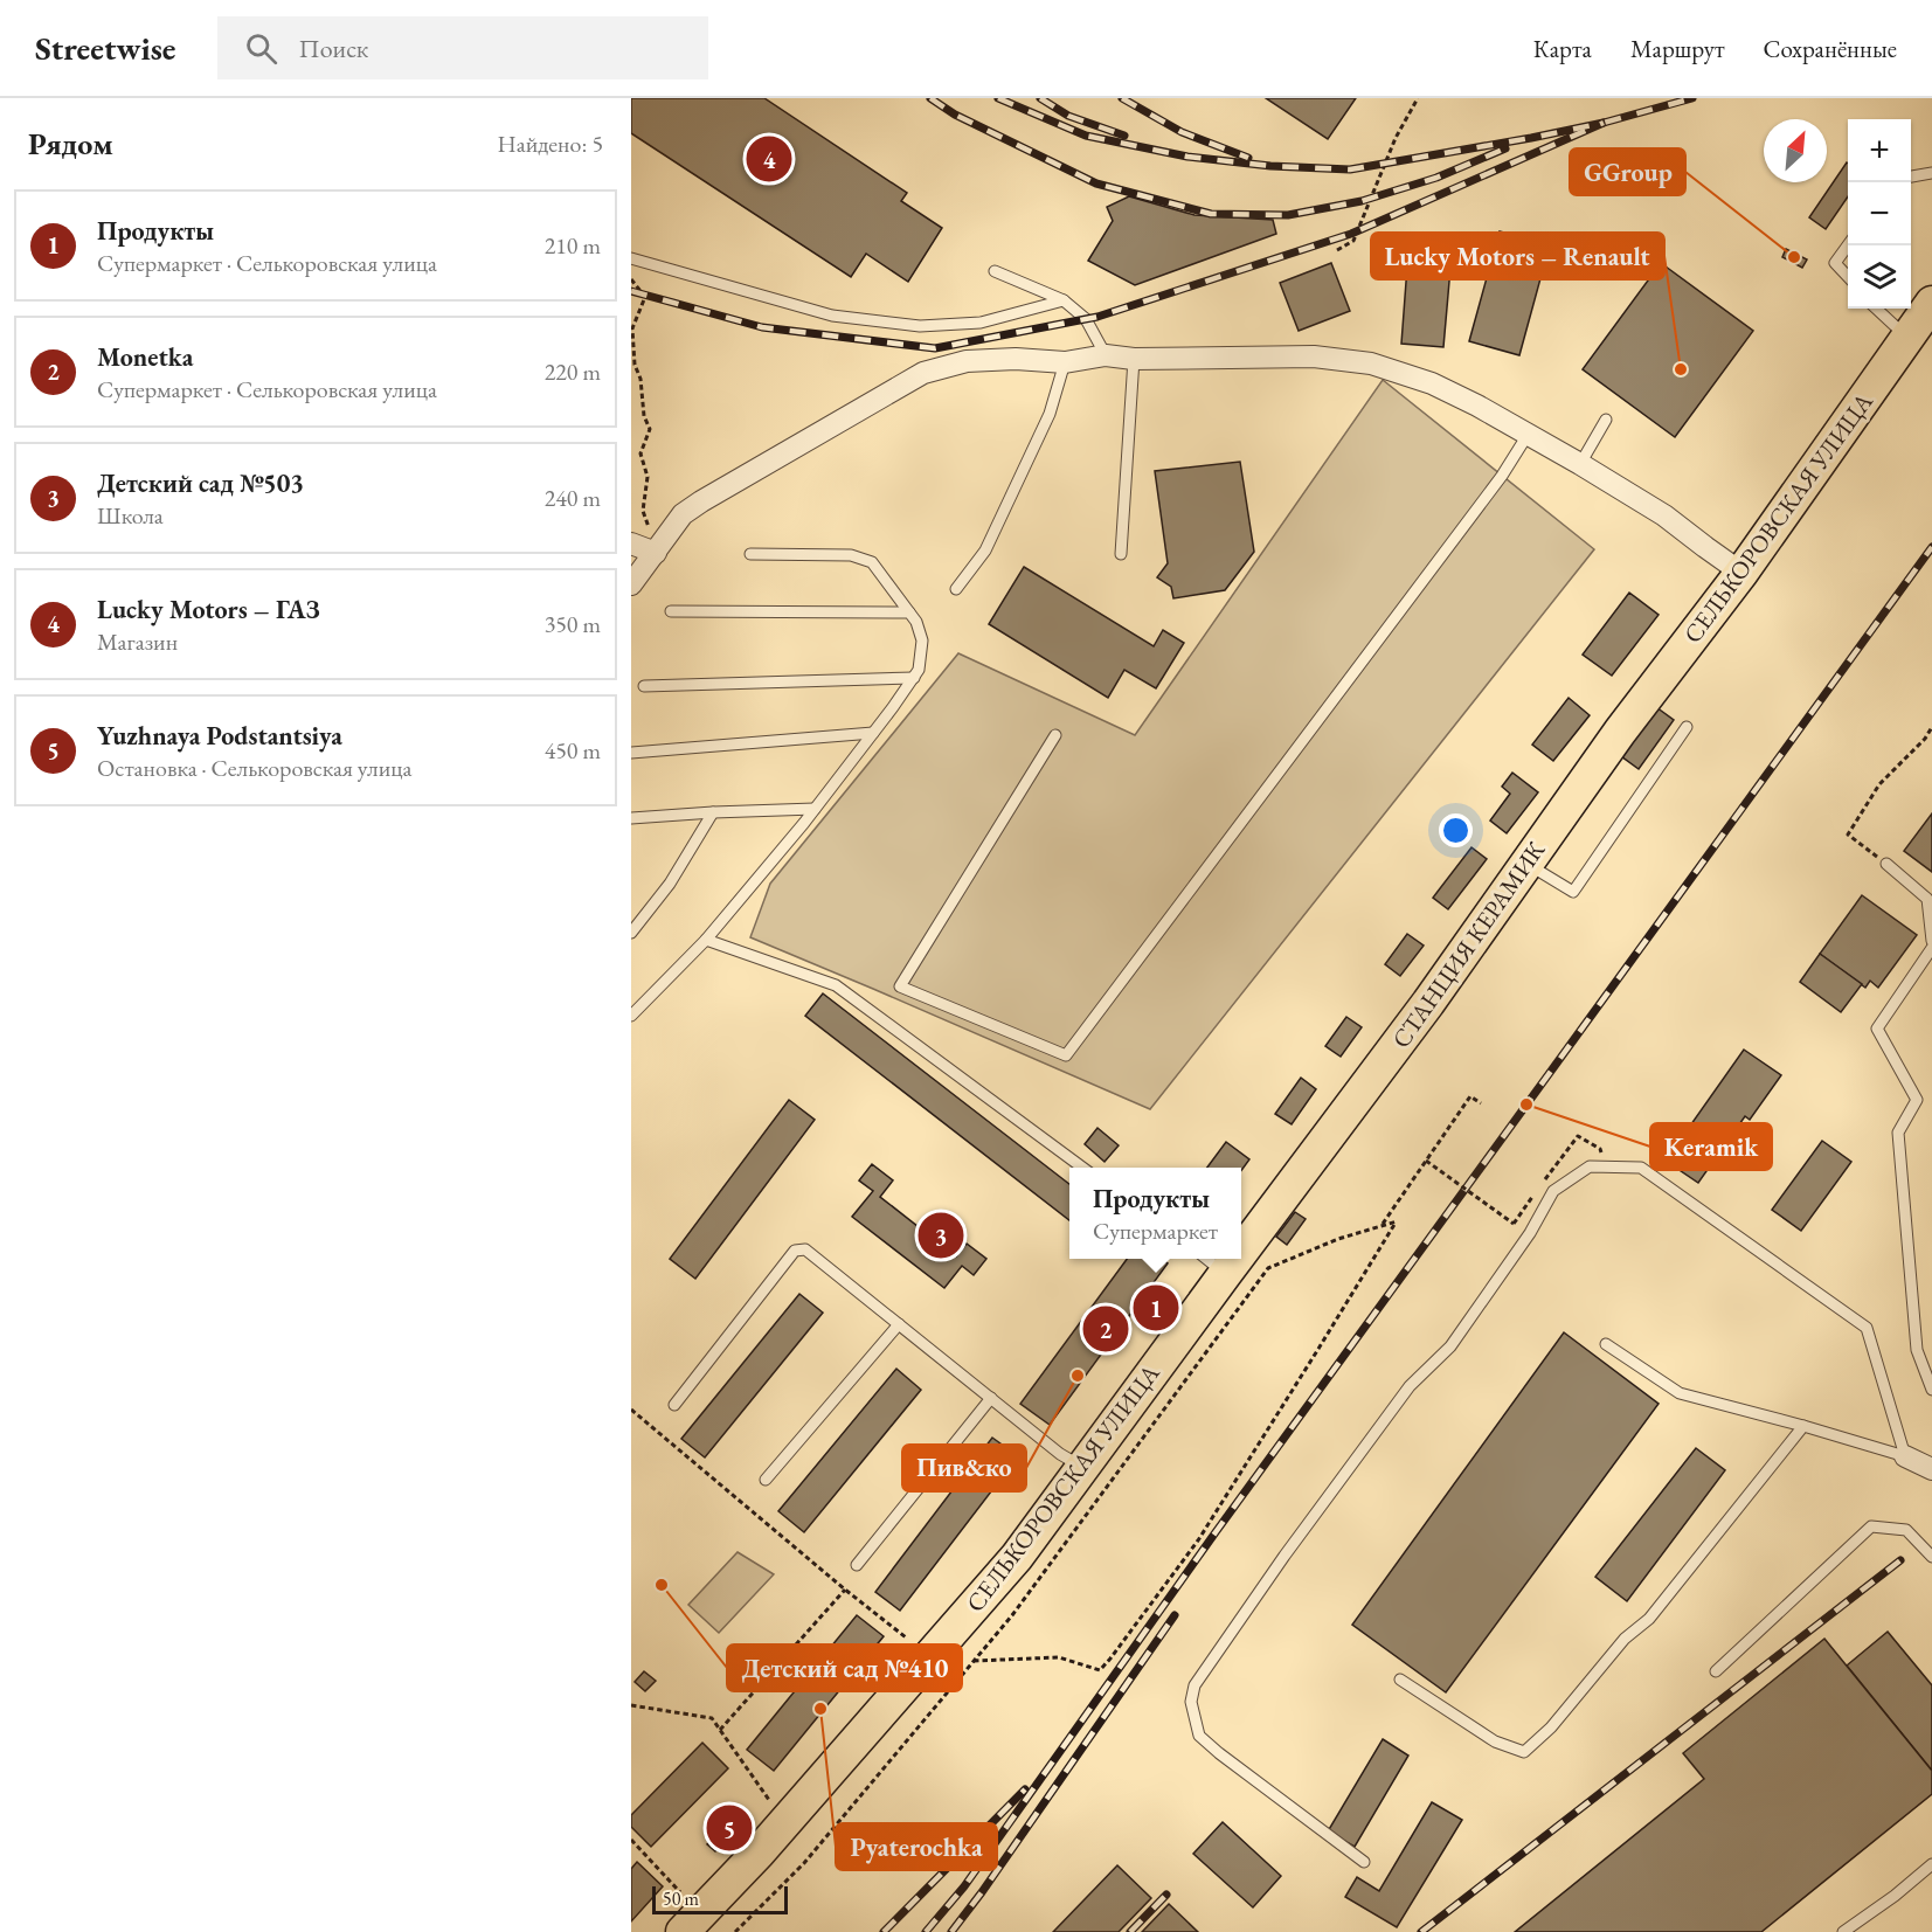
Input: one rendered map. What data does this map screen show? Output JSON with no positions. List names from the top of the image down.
{
  "streets": {
    "main road": ["СЕЛЬКОРОВСКАЯ УЛИЦА", "СТАНЦИЯ КЕРАМИК"]
  },
  "crossings": [
    ["СЕЛЬКОРОВСКАЯ УЛИЦА", "СТАНЦИЯ КЕРАМИК"]
  ],
  "places": [
    "GGroup",
    "Lucky Motors – Renault",
    "Keramik",
    "Пив&ко",
    "Детский сад №410",
    "Pyaterochka"
  ],
  "scale_bar": "50 m",
  "north": "top right",
  "page": {
    "header": "Streetwise",
    "search": "Поиск",
    "nav": ["Карта", "Маршрут", "Сохранённые"],
    "heading": ["Рядом", "Найдено: 5"],
    "map_buttons": ["+", "−"],
    "pins": [
      "4",
      "3",
      "1",
      "2",
      "5"
    ],
    "list": [
      {
        "mark": "1",
        "name": "Продукты",
        "note": "Супермаркет · Селькоровская улица",
        "value": "210 m"
      },
      {
        "mark": "2",
        "name": "Monetka",
        "note": "Супермаркет · Селькоровская улица",
        "value": "220 m"
      },
      {
        "mark": "3",
        "name": "Детский сад №503",
        "note": "Школа",
        "value": "240 m"
      },
      {
        "mark": "4",
        "name": "Lucky Motors – ГАЗ",
        "note": "Магазин",
        "value": "350 m"
      },
      {
        "mark": "5",
        "name": "Yuzhnaya Podstantsiya",
        "note": "Остановка · Селькоровская улица",
        "value": "450 m"
      }
    ],
    "popup": ["Продукты", "Супермаркет"],
    "scale": "50 m"
  }
}
